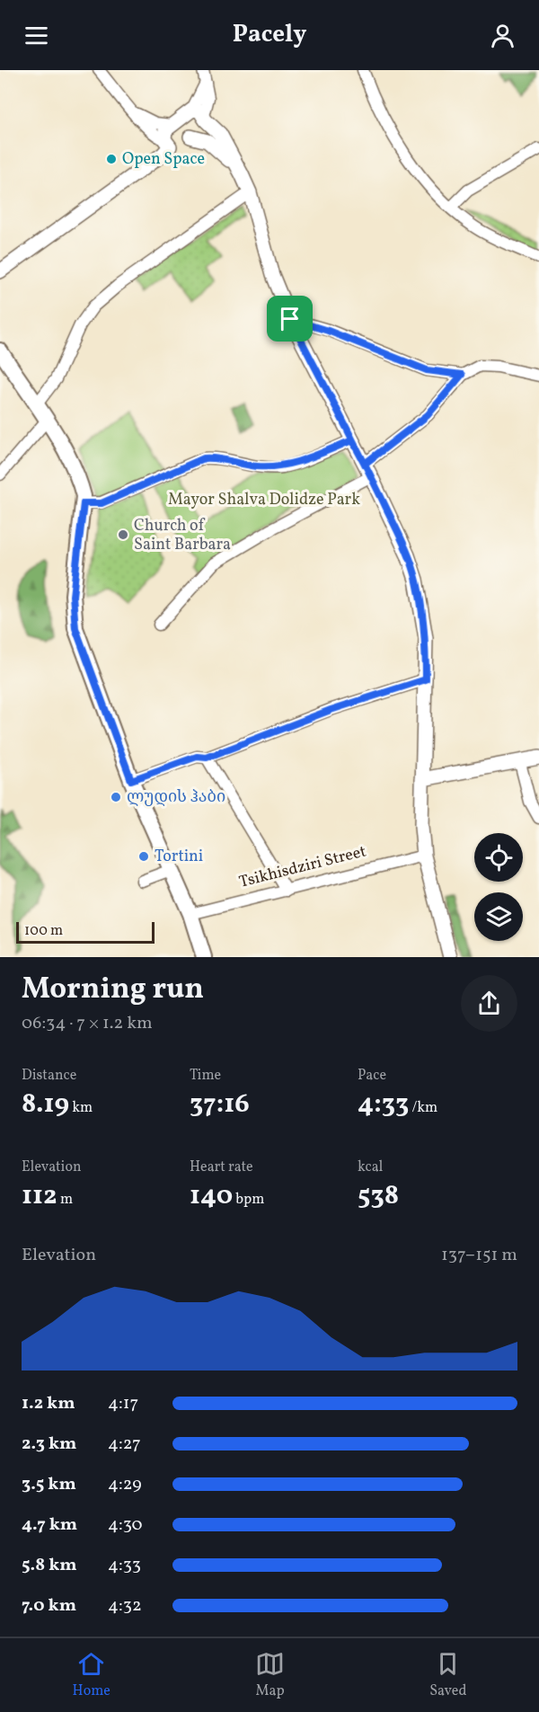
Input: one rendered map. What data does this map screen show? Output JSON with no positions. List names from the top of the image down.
{
  "streets": {
    "street": ["Tsikhisdziri Street"]
  },
  "parks": ["Mayor Shalva Dolidze Park"],
  "places": [
    "Open Space",
    "Church of Saint Barbara",
    "ლუდის ჰაბი",
    "Tortini"
  ],
  "scale_bar": "100 m",
  "page": {
    "header": "Pacely",
    "scale": "100 m",
    "heading": ["Morning run", "06:34 · 7 × 1.2 km"],
    "stats": [
      ["Distance", "8.19 km"],
      ["Time", "37:16"],
      ["Pace", "4:33 /km"],
      ["Elevation", "112 m"],
      ["Heart rate", "140 bpm"],
      ["kcal", "538"]
    ],
    "chart": ["Elevation", "137–151 m"],
    "list": [
      {
        "name": "1.2 km",
        "note": "4:17"
      },
      {
        "name": "2.3 km",
        "note": "4:27"
      },
      {
        "name": "3.5 km",
        "note": "4:29"
      },
      {
        "name": "4.7 km",
        "note": "4:30"
      },
      {
        "name": "5.8 km",
        "note": "4:33"
      },
      {
        "name": "7.0 km",
        "note": "4:32"
      }
    ],
    "tabs": ["Home", "Map", "Saved"]
  }
}
